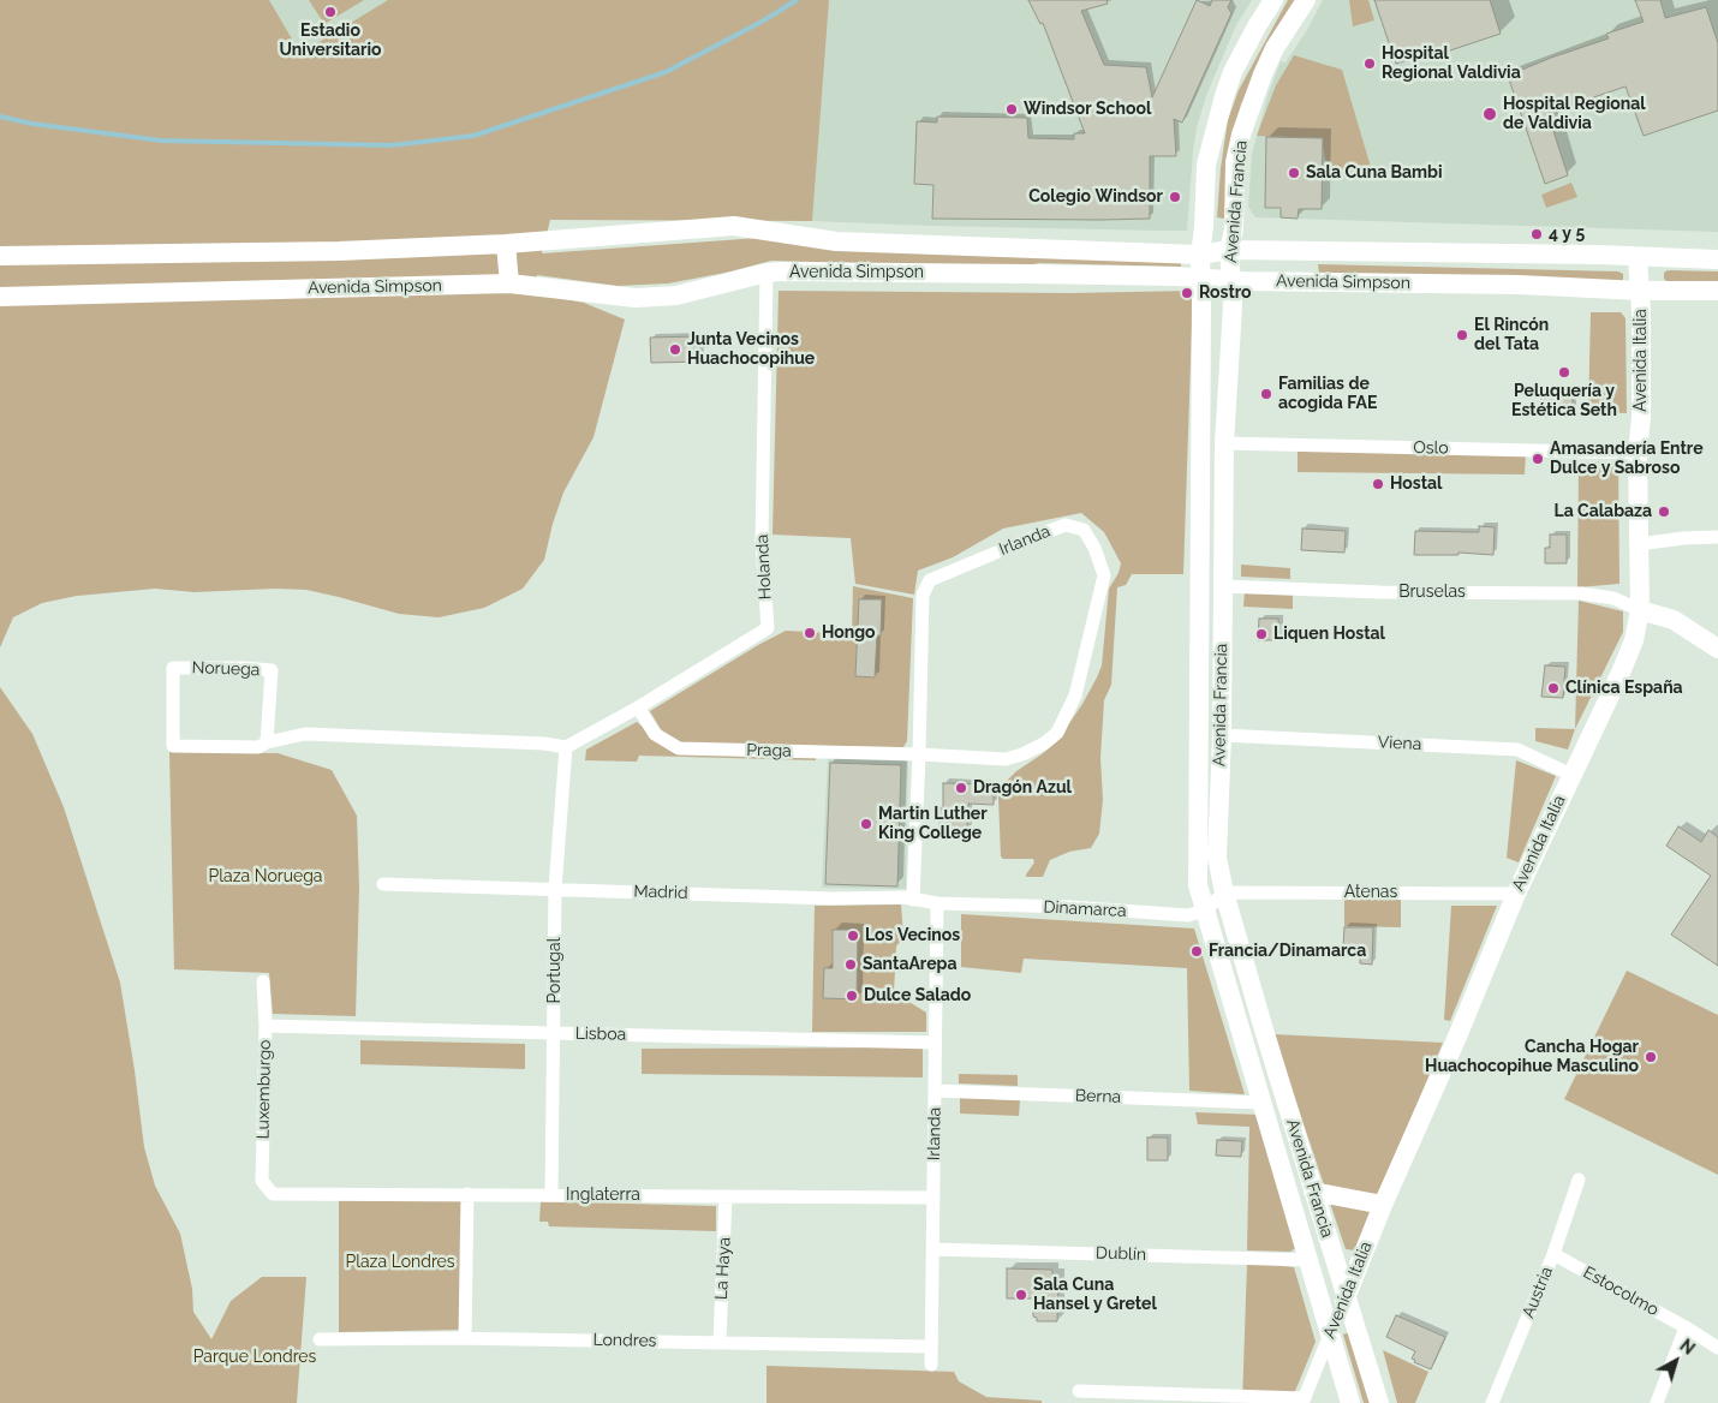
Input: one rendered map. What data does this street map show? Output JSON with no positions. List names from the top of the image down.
{
  "streets": {
    "main road": ["Avenida Francia", "Avenida Simpson", "Avenida Italia"],
    "street": [
      "Oslo",
      "Irlanda",
      "Holanda",
      "Bruselas",
      "Noruega",
      "Viena",
      "Praga",
      "Madrid",
      "Atenas",
      "Dinamarca",
      "Portugal",
      "Lisboa",
      "Luxemburgo",
      "Berna",
      "Inglaterra",
      "Dublín",
      "La Haya",
      "Estocolmo",
      "Austria",
      "Londres"
    ]
  },
  "crossings": [
    ["Avenida Francia", "Avenida Simpson"],
    ["Avenida Francia", "Avenida Italia"],
    ["Avenida Francia", "Oslo"],
    ["Avenida Francia", "Bruselas"],
    ["Avenida Francia", "Viena"],
    ["Avenida Francia", "Atenas"],
    ["Avenida Francia", "Dinamarca"],
    ["Avenida Francia", "Berna"],
    ["Avenida Francia", "Dublín"],
    ["Avenida Simpson", "Avenida Italia"],
    ["Avenida Simpson", "Holanda"],
    ["Avenida Italia", "Oslo"],
    ["Avenida Italia", "Bruselas"],
    ["Avenida Italia", "Viena"],
    ["Avenida Italia", "Atenas"],
    ["Irlanda", "Praga"],
    ["Irlanda", "Madrid"],
    ["Irlanda", "Dinamarca"],
    ["Irlanda", "Lisboa"],
    ["Irlanda", "Berna"],
    ["Irlanda", "Inglaterra"],
    ["Irlanda", "Dublín"],
    ["Irlanda", "Londres"],
    ["Holanda", "Noruega"],
    ["Holanda", "Praga"],
    ["Holanda", "Portugal"],
    ["Noruega", "Portugal"],
    ["Madrid", "Dinamarca"],
    ["Madrid", "Portugal"],
    ["Portugal", "Lisboa"],
    ["Portugal", "Inglaterra"],
    ["Lisboa", "Luxemburgo"],
    ["Luxemburgo", "Inglaterra"],
    ["Inglaterra", "La Haya"],
    ["La Haya", "Londres"],
    ["Estocolmo", "Austria"]
  ],
  "parks": ["Plaza Noruega", "Plaza Londres", "Parque Londres"],
  "places": [
    "Estadio Universitario",
    "Hospital Regional Valdivia",
    "Windsor School",
    "Hospital Regional de Valdivia",
    "Sala Cuna Bambi",
    "Colegio Windsor",
    "4 y 5",
    "Rostro",
    "El Rincón del Tata",
    "Junta Vecinos Huachocopihue",
    "Peluquería y Estética Seth",
    "Familias de acogida FAE",
    "Amasandería Entre Dulce y Sabroso",
    "Hostal",
    "La Calabaza",
    "Hongo",
    "Liquen Hostal",
    "Clínica España",
    "Dragón Azul",
    "Martin Luther King College",
    "Los Vecinos",
    "Francia/Dinamarca",
    "SantaArepa",
    "Dulce Salado",
    "Cancha Hogar Huachocopihue Masculino",
    "Sala Cuna Hansel y Gretel"
  ],
  "north": "top right"
}
